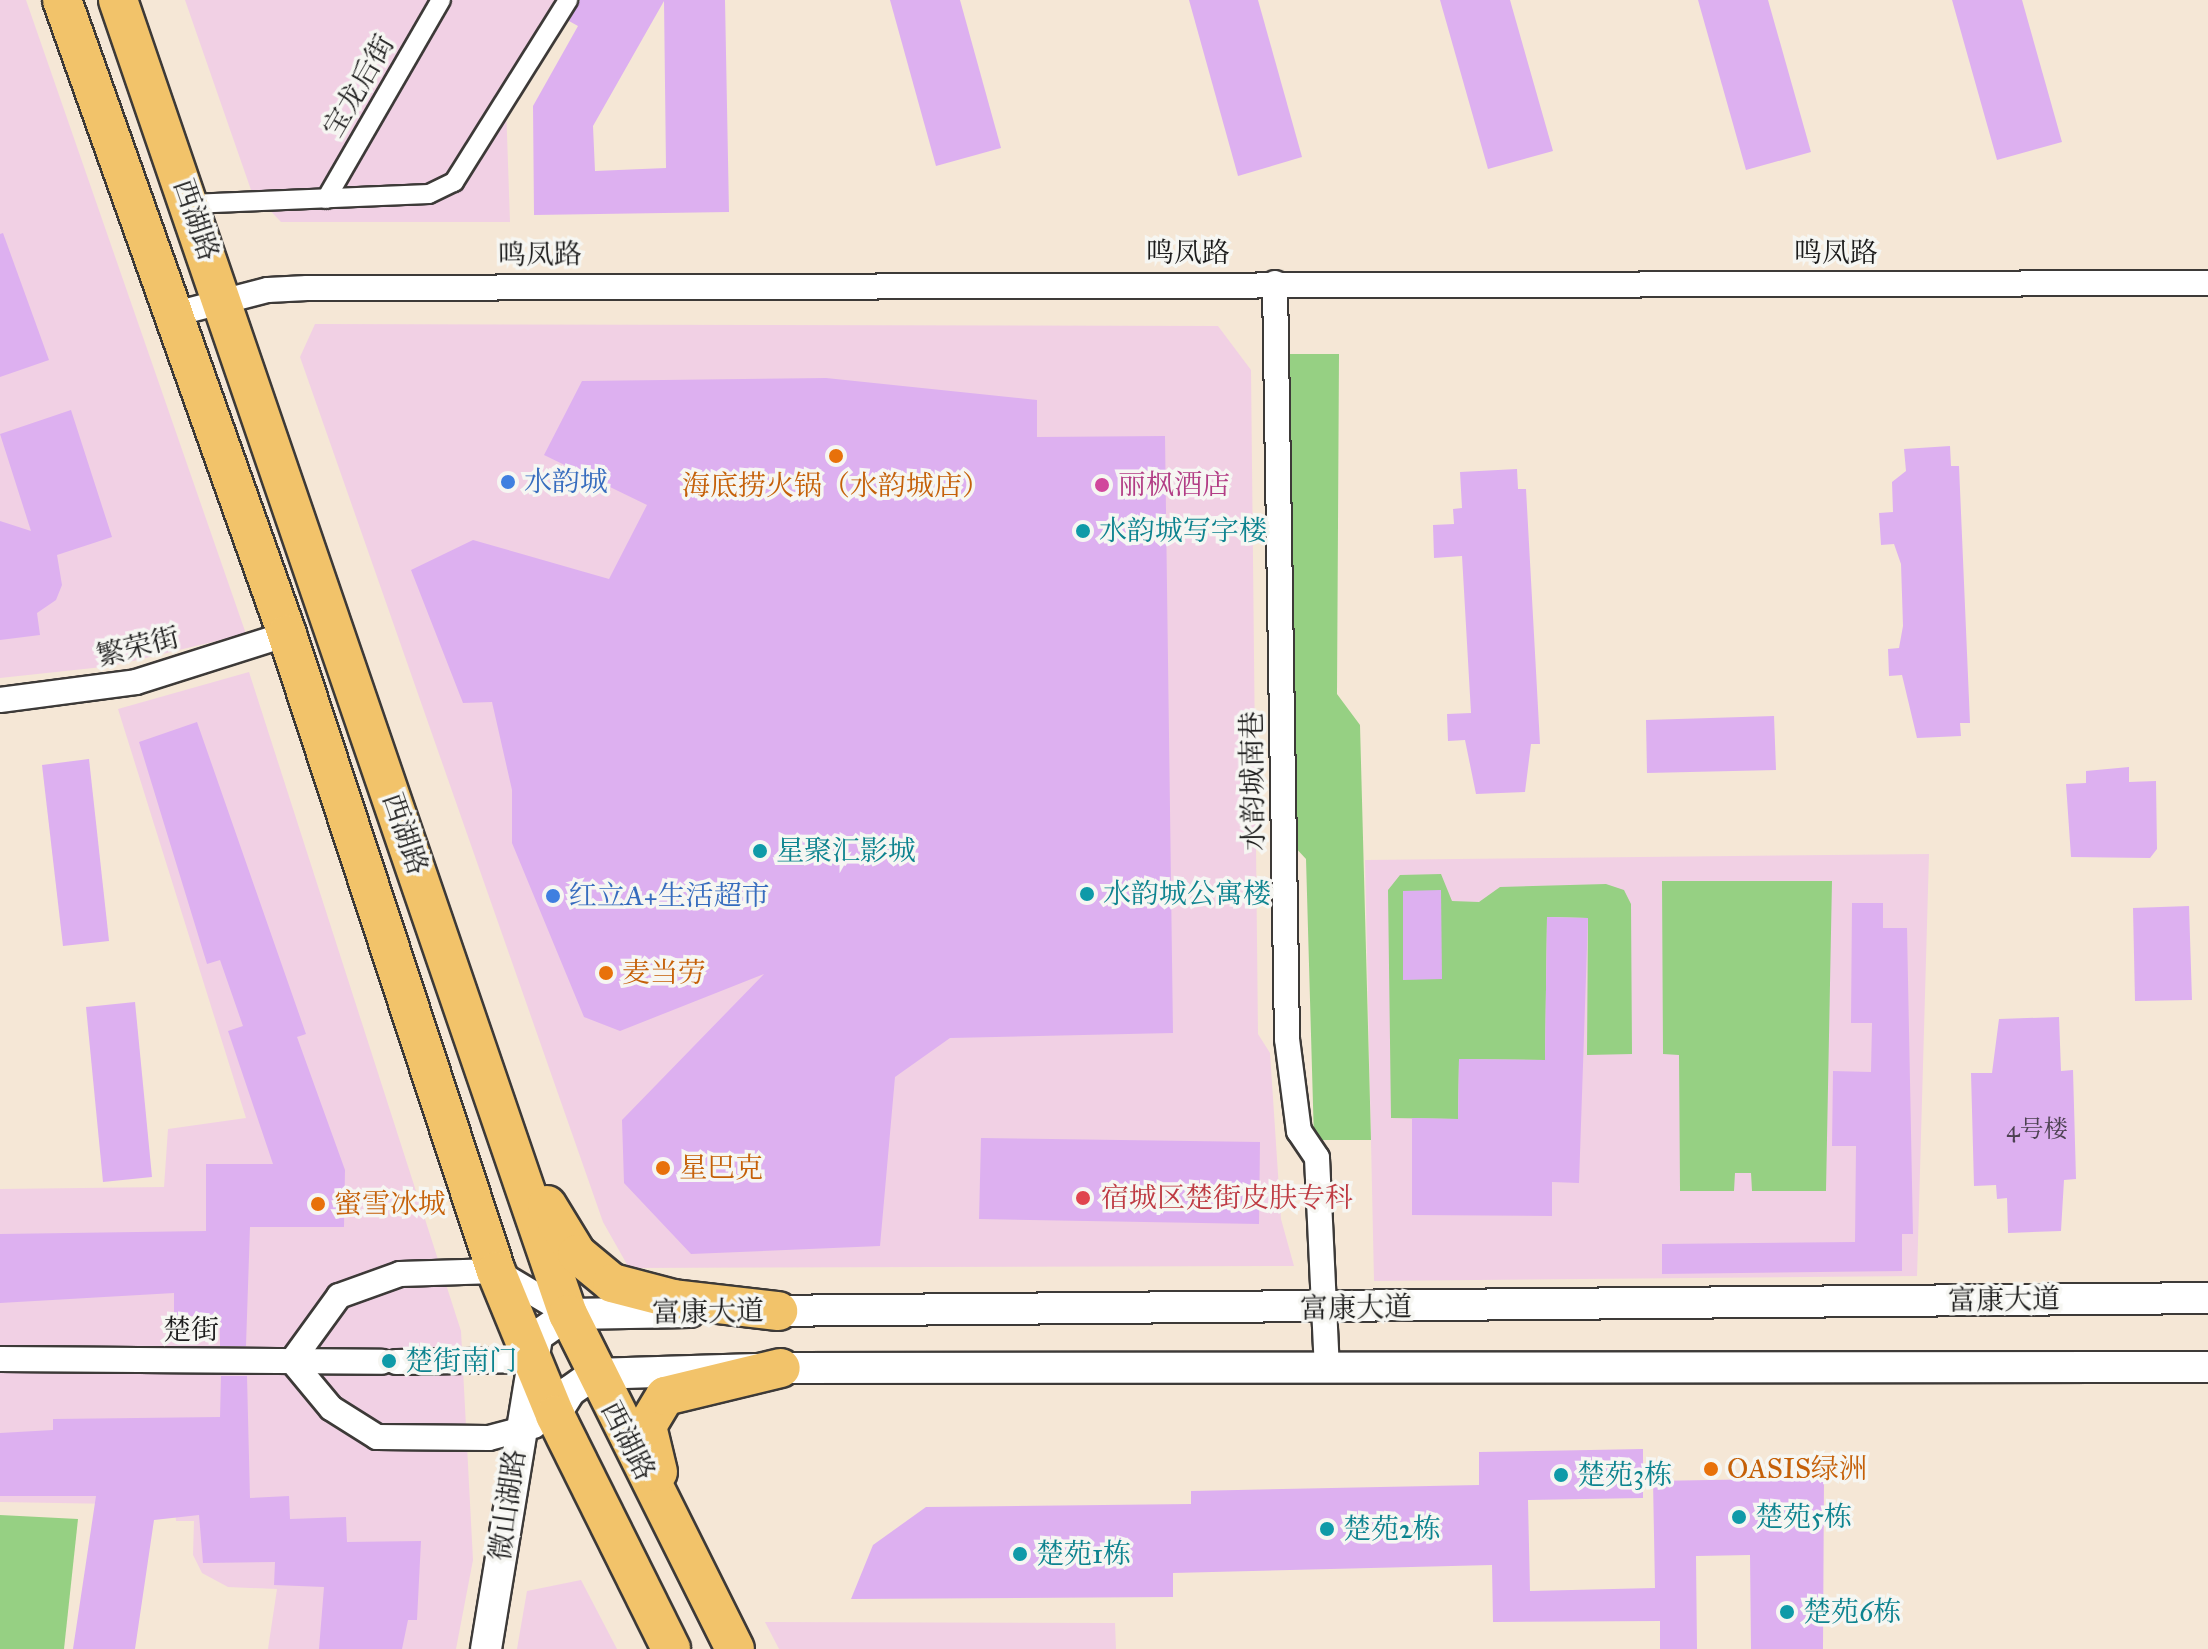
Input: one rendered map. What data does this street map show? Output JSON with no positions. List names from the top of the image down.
{
  "streets": {
    "main road": ["西湖路"],
    "street": [
      "宝龙后街",
      "鸣凤路",
      "繁荣街",
      "水韵城南巷",
      "富康大道",
      "楚街",
      "微山湖路"
    ]
  },
  "crossings": [
    ["西湖路", "鸣凤路"],
    ["西湖路", "繁荣街"],
    ["西湖路", "富康大道"],
    ["西湖路", "楚街"],
    ["西湖路", "微山湖路"],
    ["鸣凤路", "水韵城南巷"],
    ["水韵城南巷", "富康大道"],
    ["楚街", "微山湖路"]
  ],
  "places": [
    "海底捞火锅（水韵城店）",
    "水韵城",
    "丽枫酒店",
    "水韵城写字楼",
    "星聚汇影城",
    "水韵城公寓楼",
    "红立A+生活超市",
    "麦当劳",
    "星巴克",
    "宿城区楚街皮肤专科",
    "蜜雪冰城",
    "楚街南门",
    "OASIS绿洲",
    "楚苑3栋",
    "楚苑5栋",
    "楚苑2栋",
    "楚苑1栋",
    "楚苑6栋"
  ],
  "house_numbers": ["4号楼"]
}
